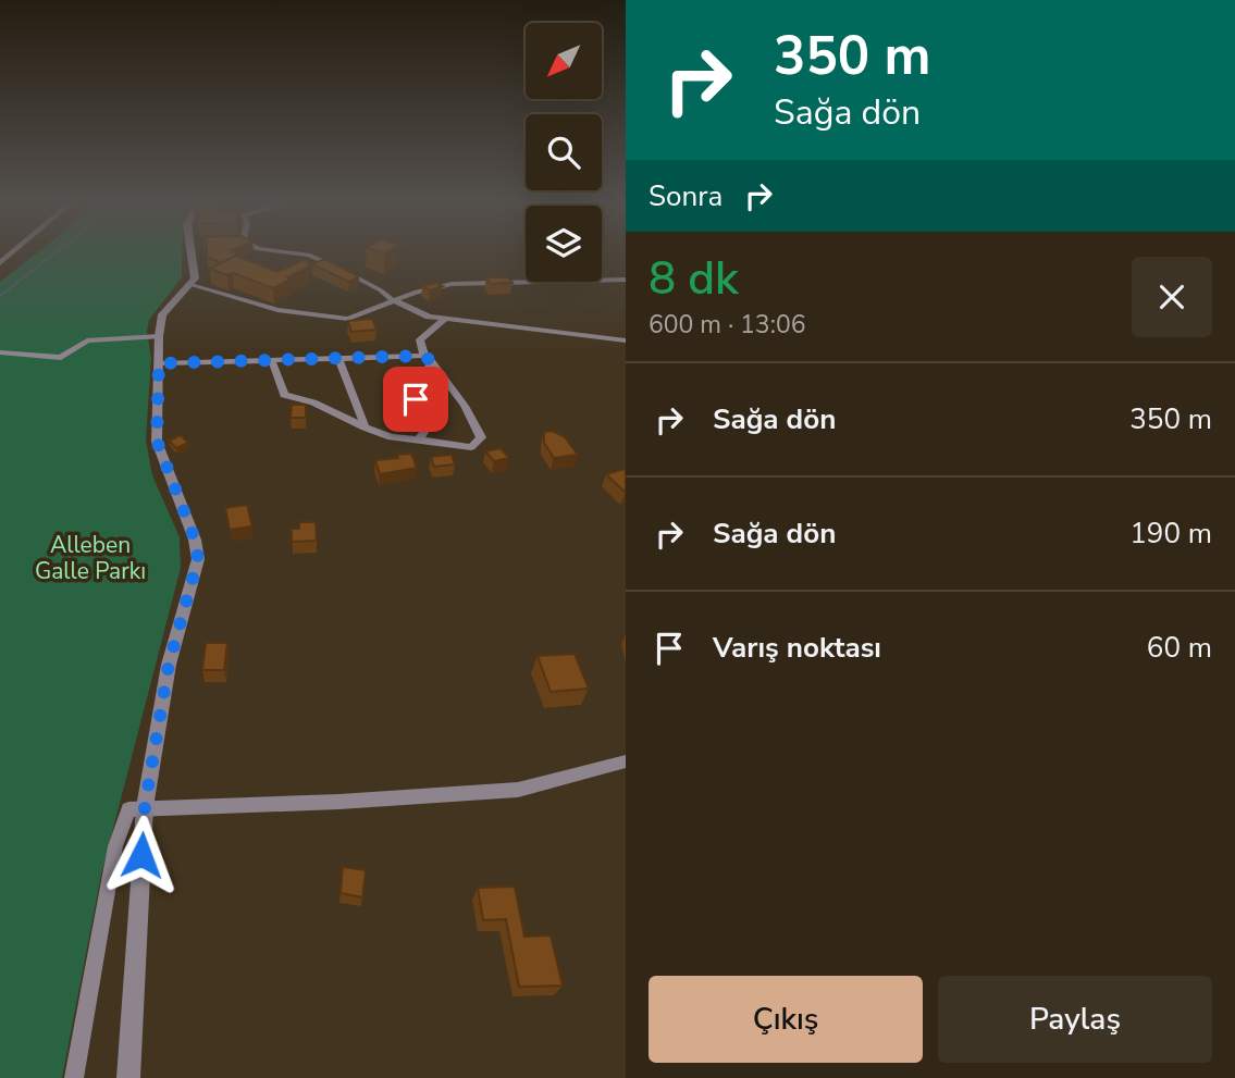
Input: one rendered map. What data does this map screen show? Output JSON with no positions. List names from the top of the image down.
{
  "parks": ["Alleben Galle Parkı"],
  "north": "bottom left",
  "page": {
    "turn": ["350 m", "Sağa dön"],
    "then": "Sonra",
    "heading": ["8 dk", "600 m · 13:06"],
    "list": [
      {
        "name": "Sağa dön",
        "value": "350 m"
      },
      {
        "name": "Sağa dön",
        "value": "190 m"
      },
      {
        "name": "Varış noktası",
        "value": "60 m"
      }
    ],
    "buttons": ["Çıkış", "Paylaş"]
  }
}
